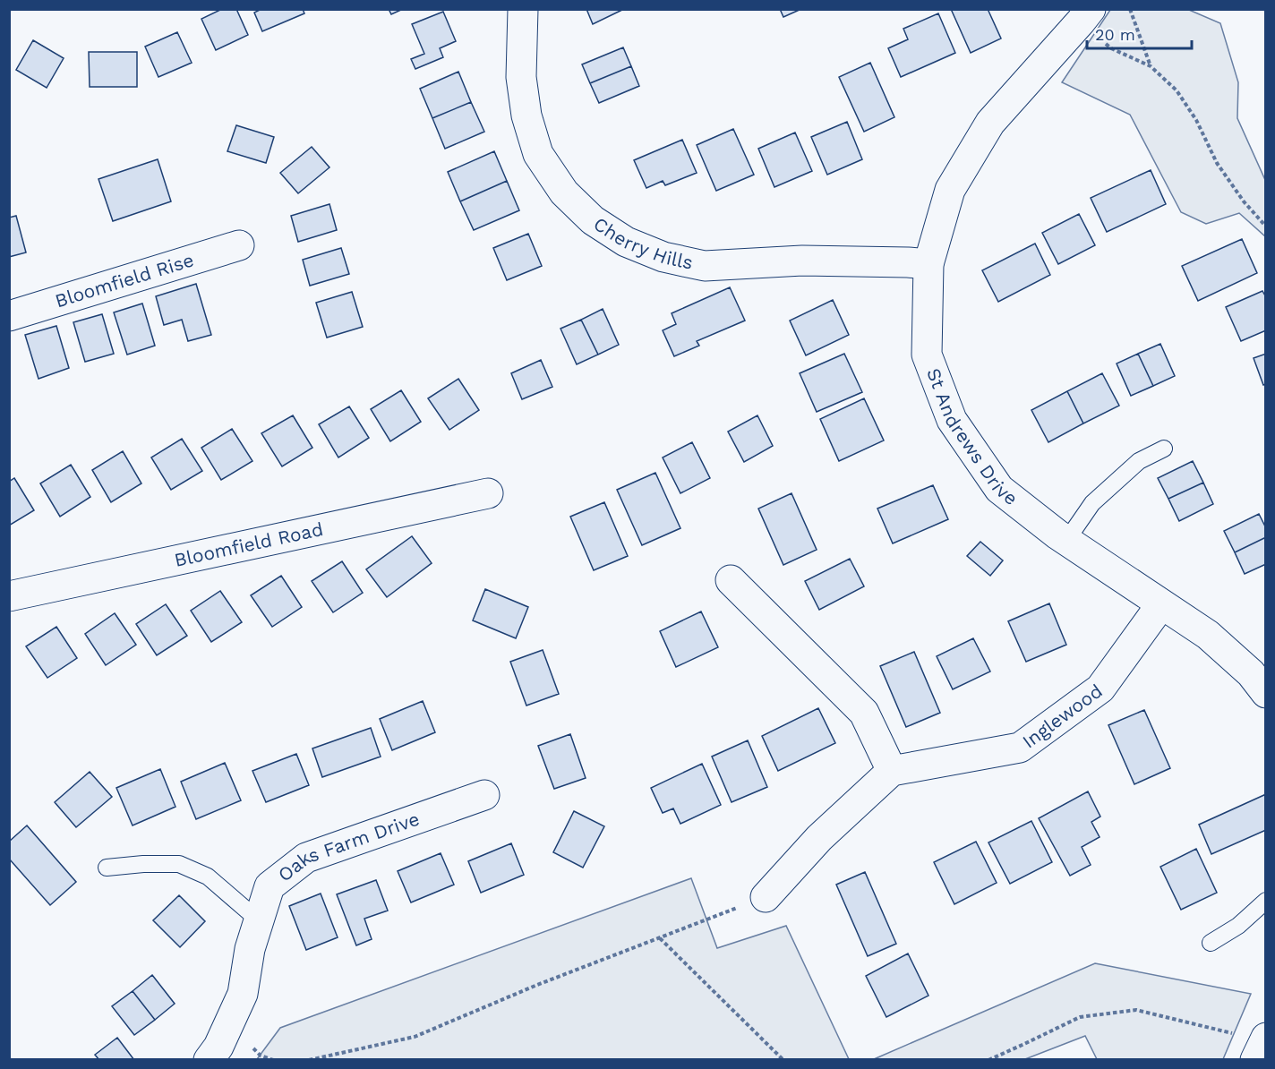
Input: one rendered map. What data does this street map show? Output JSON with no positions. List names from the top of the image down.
{
  "streets": {
    "street": [
      "Cherry Hills",
      "Bloomfield Rise",
      "St Andrews Drive",
      "Bloomfield Road",
      "Inglewood",
      "Oaks Farm Drive"
    ]
  },
  "crossings": [
    ["Cherry Hills", "St Andrews Drive"],
    ["St Andrews Drive", "Inglewood"]
  ],
  "scale_bar": "20 m"
}
